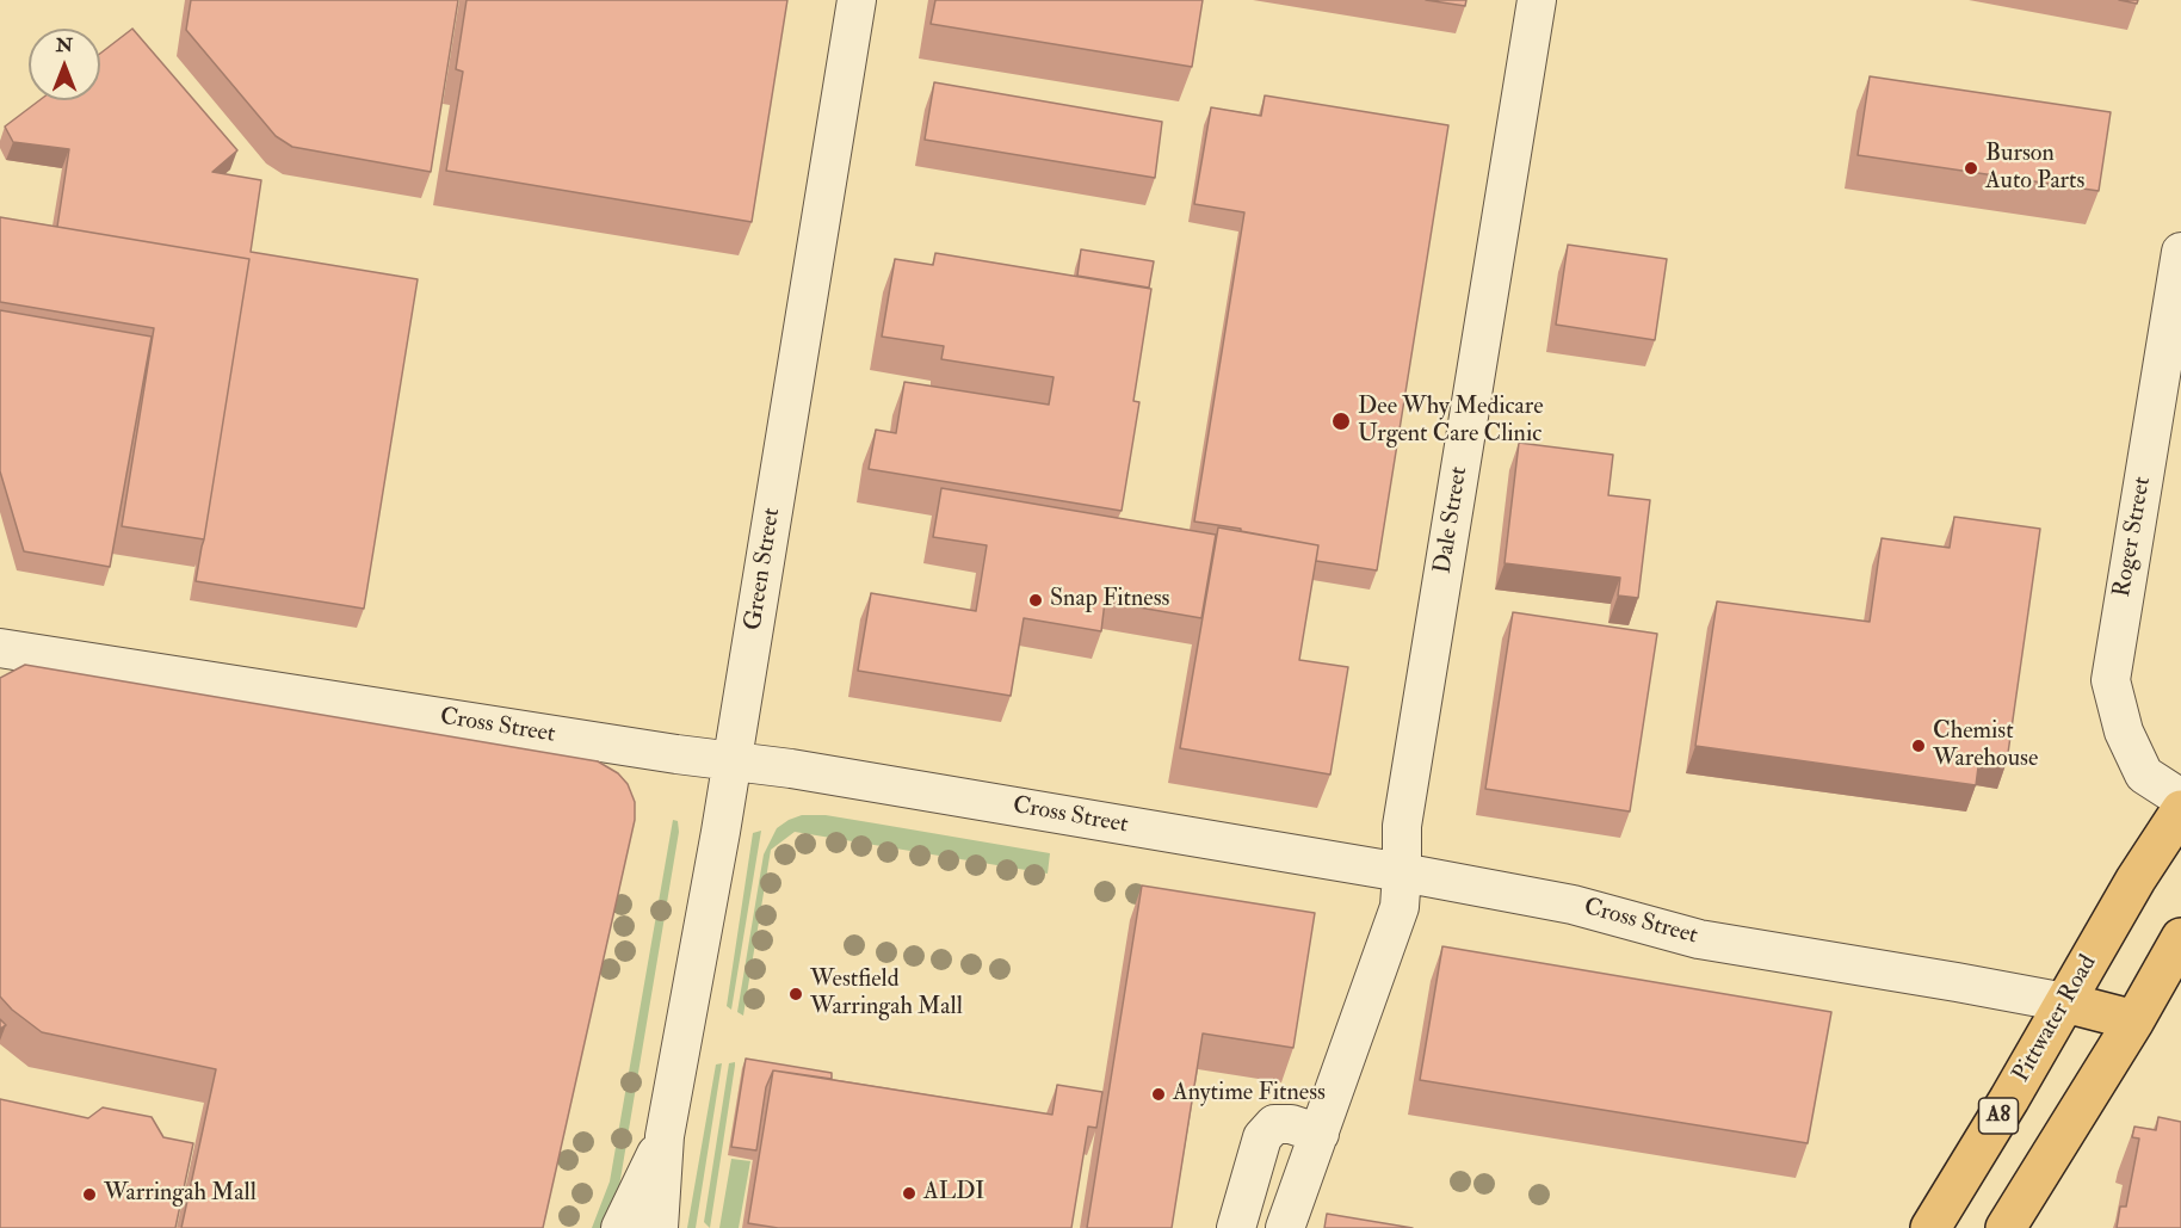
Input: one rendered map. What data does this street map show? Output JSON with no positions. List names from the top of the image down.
{
  "streets": {
    "highway": ["Cross Street", "Pittwater Road", "A8"],
    "street": ["Dale Street", "Roger Street", "Green Street"]
  },
  "crossings": [
    ["Dale Street", "Cross Street"],
    ["Green Street", "Cross Street"],
    ["Cross Street", "Pittwater Road"]
  ],
  "places": [
    "Burson Auto Parts",
    "Dee Why Medicare Urgent Care Clinic",
    "Snap Fitness",
    "Chemist Warehouse",
    "Westfield Warringah Mall",
    "Anytime Fitness",
    "ALDI",
    "Warringah Mall"
  ],
  "north": "top"
}
